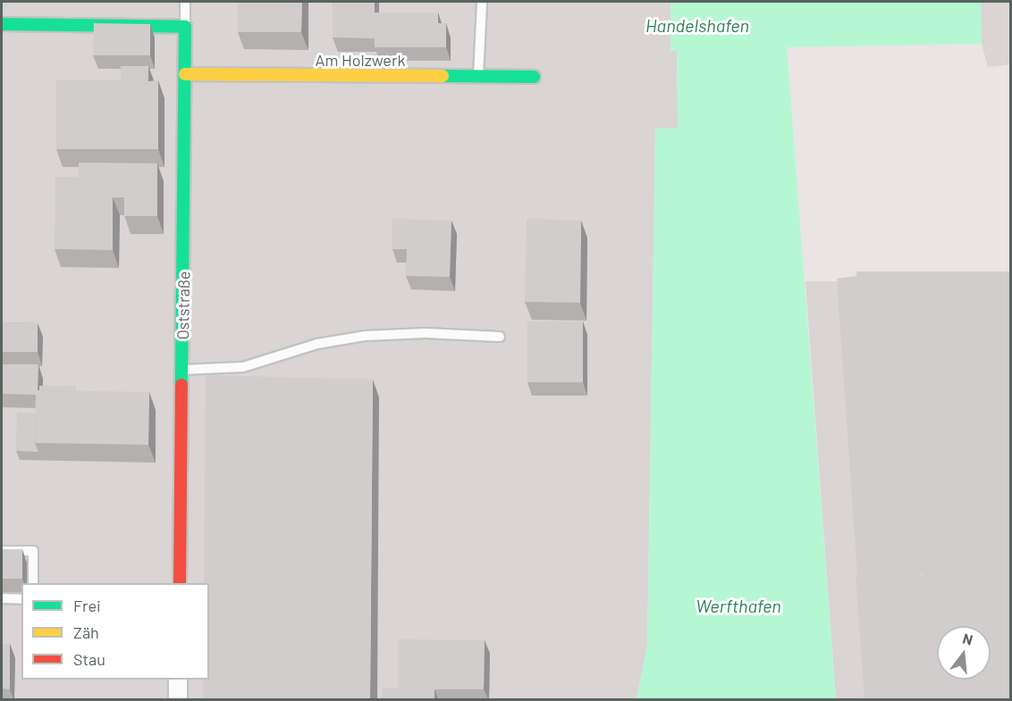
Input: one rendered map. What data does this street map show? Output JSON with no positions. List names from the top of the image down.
{
  "streets": {
    "street": ["Am Holzwerk", "Oststraße"]
  },
  "crossings": [
    ["Am Holzwerk", "Oststraße"]
  ],
  "water": ["Handelshafen", "Werfthafen"],
  "legend": ["Frei", "Zäh", "Stau"],
  "north": "top"
}
